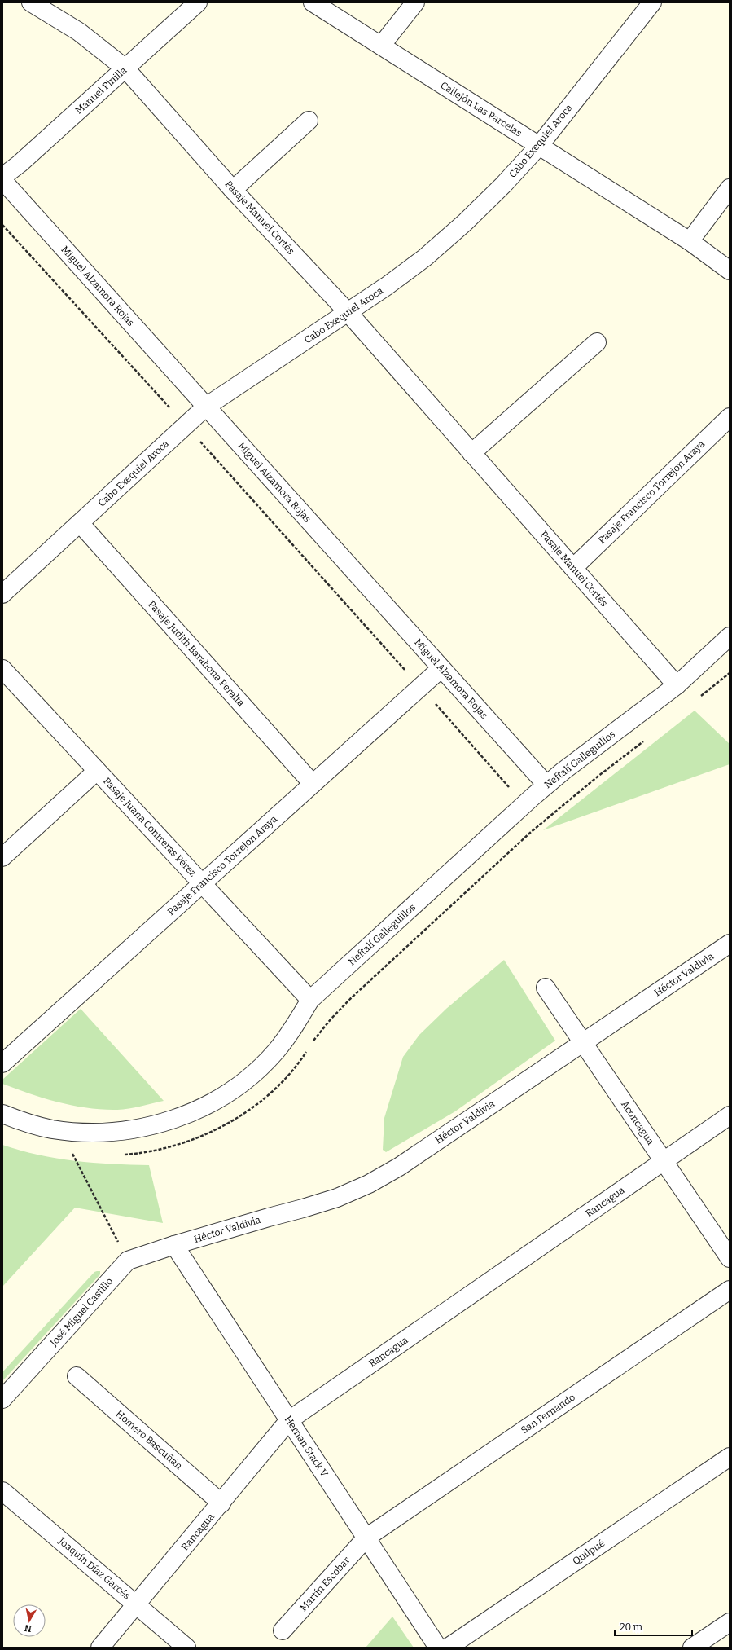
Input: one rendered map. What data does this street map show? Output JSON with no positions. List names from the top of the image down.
{
  "streets": {
    "street": [
      "Manuel Pinilla",
      "Callejón Las Parcelas",
      "Cabo Exequiel Aroca",
      "Pasaje Manuel Cortés",
      "Miguel Alzamora Rojas",
      "Pasaje Francisco Torrejon Araya",
      "Pasaje Judith Barahona Peralta",
      "Neftalí Galleguillos",
      "Pasaje Juana Contreras Pérez",
      "Héctor Valdivia",
      "Aconcagua",
      "Rancagua",
      "José Miguel Castillo",
      "San Fernando",
      "Homero Bascuñán",
      "Hernan Stack V",
      "Quilpué",
      "Joaquín Díaz Garcés",
      "Martín Escobar"
    ]
  },
  "crossings": [
    ["Manuel Pinilla", "Pasaje Manuel Cortés"],
    ["Callejón Las Parcelas", "Cabo Exequiel Aroca"],
    ["Cabo Exequiel Aroca", "Pasaje Manuel Cortés"],
    ["Cabo Exequiel Aroca", "Miguel Alzamora Rojas"],
    ["Cabo Exequiel Aroca", "Pasaje Judith Barahona Peralta"],
    ["Pasaje Manuel Cortés", "Pasaje Francisco Torrejon Araya"],
    ["Pasaje Manuel Cortés", "Neftalí Galleguillos"],
    ["Miguel Alzamora Rojas", "Pasaje Francisco Torrejon Araya"],
    ["Miguel Alzamora Rojas", "Neftalí Galleguillos"],
    ["Pasaje Francisco Torrejon Araya", "Pasaje Judith Barahona Peralta"],
    ["Pasaje Francisco Torrejon Araya", "Pasaje Juana Contreras Pérez"],
    ["Neftalí Galleguillos", "Pasaje Juana Contreras Pérez"],
    ["Héctor Valdivia", "Aconcagua"],
    ["Héctor Valdivia", "José Miguel Castillo"],
    ["Héctor Valdivia", "Hernan Stack V"],
    ["Aconcagua", "Rancagua"],
    ["Rancagua", "Homero Bascuñán"],
    ["Rancagua", "Hernan Stack V"],
    ["Rancagua", "Joaquín Díaz Garcés"],
    ["José Miguel Castillo", "Hernan Stack V"],
    ["San Fernando", "Hernan Stack V"],
    ["San Fernando", "Martín Escobar"],
    ["Hernan Stack V", "Martín Escobar"]
  ],
  "scale_bar": "20 m",
  "north": "bottom"
}
